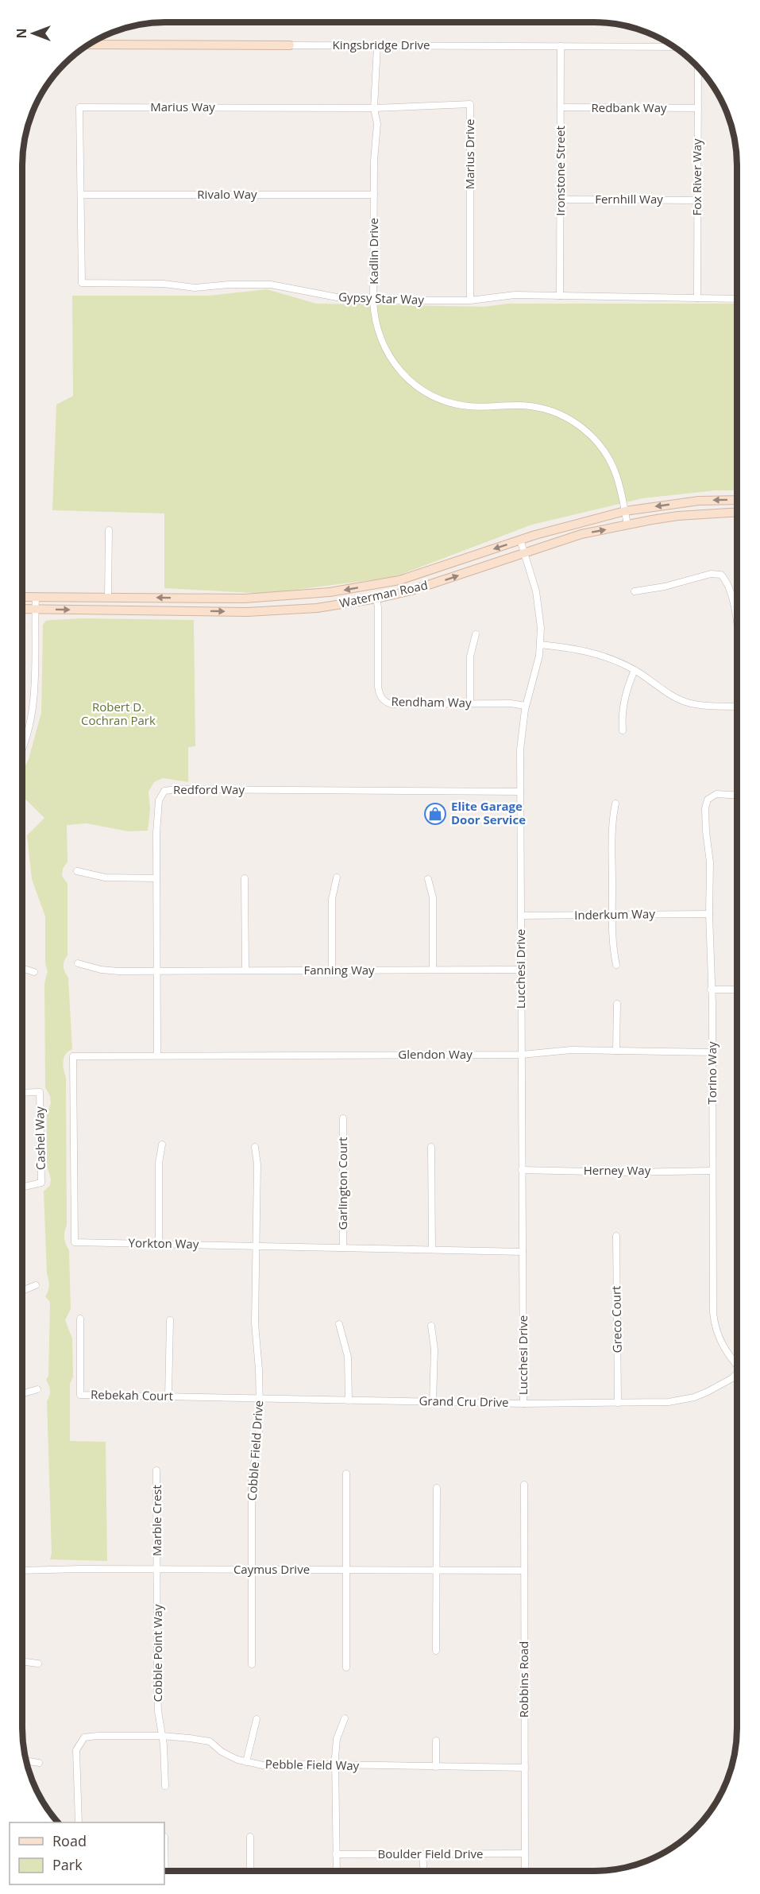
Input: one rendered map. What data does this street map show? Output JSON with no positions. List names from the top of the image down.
{
  "streets": {
    "street": [
      "Kingsbridge Drive",
      "Marius Way",
      "Redbank Way",
      "Marius Drive",
      "Ironstone Street",
      "Fox River Way",
      "Rivalo Way",
      "Fernhill Way",
      "Kadlin Drive",
      "Gypsy Star Way",
      "Waterman Road",
      "Rendham Way",
      "Redford Way",
      "Inderkum Way",
      "Lucchesi Drive",
      "Fanning Way",
      "Glendon Way",
      "Torino Way",
      "Cashel Way",
      "Herney Way",
      "Garlington Court",
      "Yorkton Way",
      "Greco Court",
      "Rebekah Court",
      "Grand Cru Drive",
      "Cobble Field Drive",
      "Marble Crest",
      "Caymus Drive",
      "Cobble Point Way",
      "Robbins Road",
      "Pebble Field Way",
      "Boulder Field Drive"
    ]
  },
  "crossings": [
    ["Kingsbridge Drive", "Ironstone Street"],
    ["Kingsbridge Drive", "Kadlin Drive"],
    ["Marius Way", "Marius Drive"],
    ["Marius Way", "Rivalo Way"],
    ["Marius Way", "Kadlin Drive"],
    ["Marius Way", "Gypsy Star Way"],
    ["Redbank Way", "Ironstone Street"],
    ["Redbank Way", "Fox River Way"],
    ["Marius Drive", "Kadlin Drive"],
    ["Marius Drive", "Gypsy Star Way"],
    ["Ironstone Street", "Fernhill Way"],
    ["Ironstone Street", "Gypsy Star Way"],
    ["Fox River Way", "Fernhill Way"],
    ["Fox River Way", "Gypsy Star Way"],
    ["Rivalo Way", "Kadlin Drive"],
    ["Rivalo Way", "Gypsy Star Way"],
    ["Kadlin Drive", "Gypsy Star Way"],
    ["Kadlin Drive", "Waterman Road"],
    ["Waterman Road", "Rendham Way"],
    ["Waterman Road", "Lucchesi Drive"],
    ["Rendham Way", "Lucchesi Drive"],
    ["Redford Way", "Lucchesi Drive"],
    ["Redford Way", "Fanning Way"],
    ["Redford Way", "Glendon Way"],
    ["Redford Way", "Yorkton Way"],
    ["Inderkum Way", "Lucchesi Drive"],
    ["Inderkum Way", "Torino Way"],
    ["Lucchesi Drive", "Fanning Way"],
    ["Lucchesi Drive", "Glendon Way"],
    ["Lucchesi Drive", "Herney Way"],
    ["Lucchesi Drive", "Yorkton Way"],
    ["Lucchesi Drive", "Grand Cru Drive"],
    ["Glendon Way", "Torino Way"],
    ["Glendon Way", "Yorkton Way"],
    ["Torino Way", "Herney Way"],
    ["Garlington Court", "Yorkton Way"],
    ["Yorkton Way", "Cobble Field Drive"],
    ["Greco Court", "Grand Cru Drive"],
    ["Rebekah Court", "Grand Cru Drive"],
    ["Rebekah Court", "Cobble Field Drive"],
    ["Grand Cru Drive", "Cobble Field Drive"],
    ["Cobble Field Drive", "Caymus Drive"],
    ["Marble Crest", "Caymus Drive"],
    ["Marble Crest", "Cobble Point Way"],
    ["Caymus Drive", "Cobble Point Way"],
    ["Caymus Drive", "Robbins Road"],
    ["Cobble Point Way", "Pebble Field Way"],
    ["Robbins Road", "Pebble Field Way"],
    ["Robbins Road", "Boulder Field Drive"]
  ],
  "parks": ["Robert D. Cochran Park"],
  "places": {
    "shop": ["Elite Garage Door Service"]
  },
  "legend": ["Road", "Park"],
  "north": "left"
}
